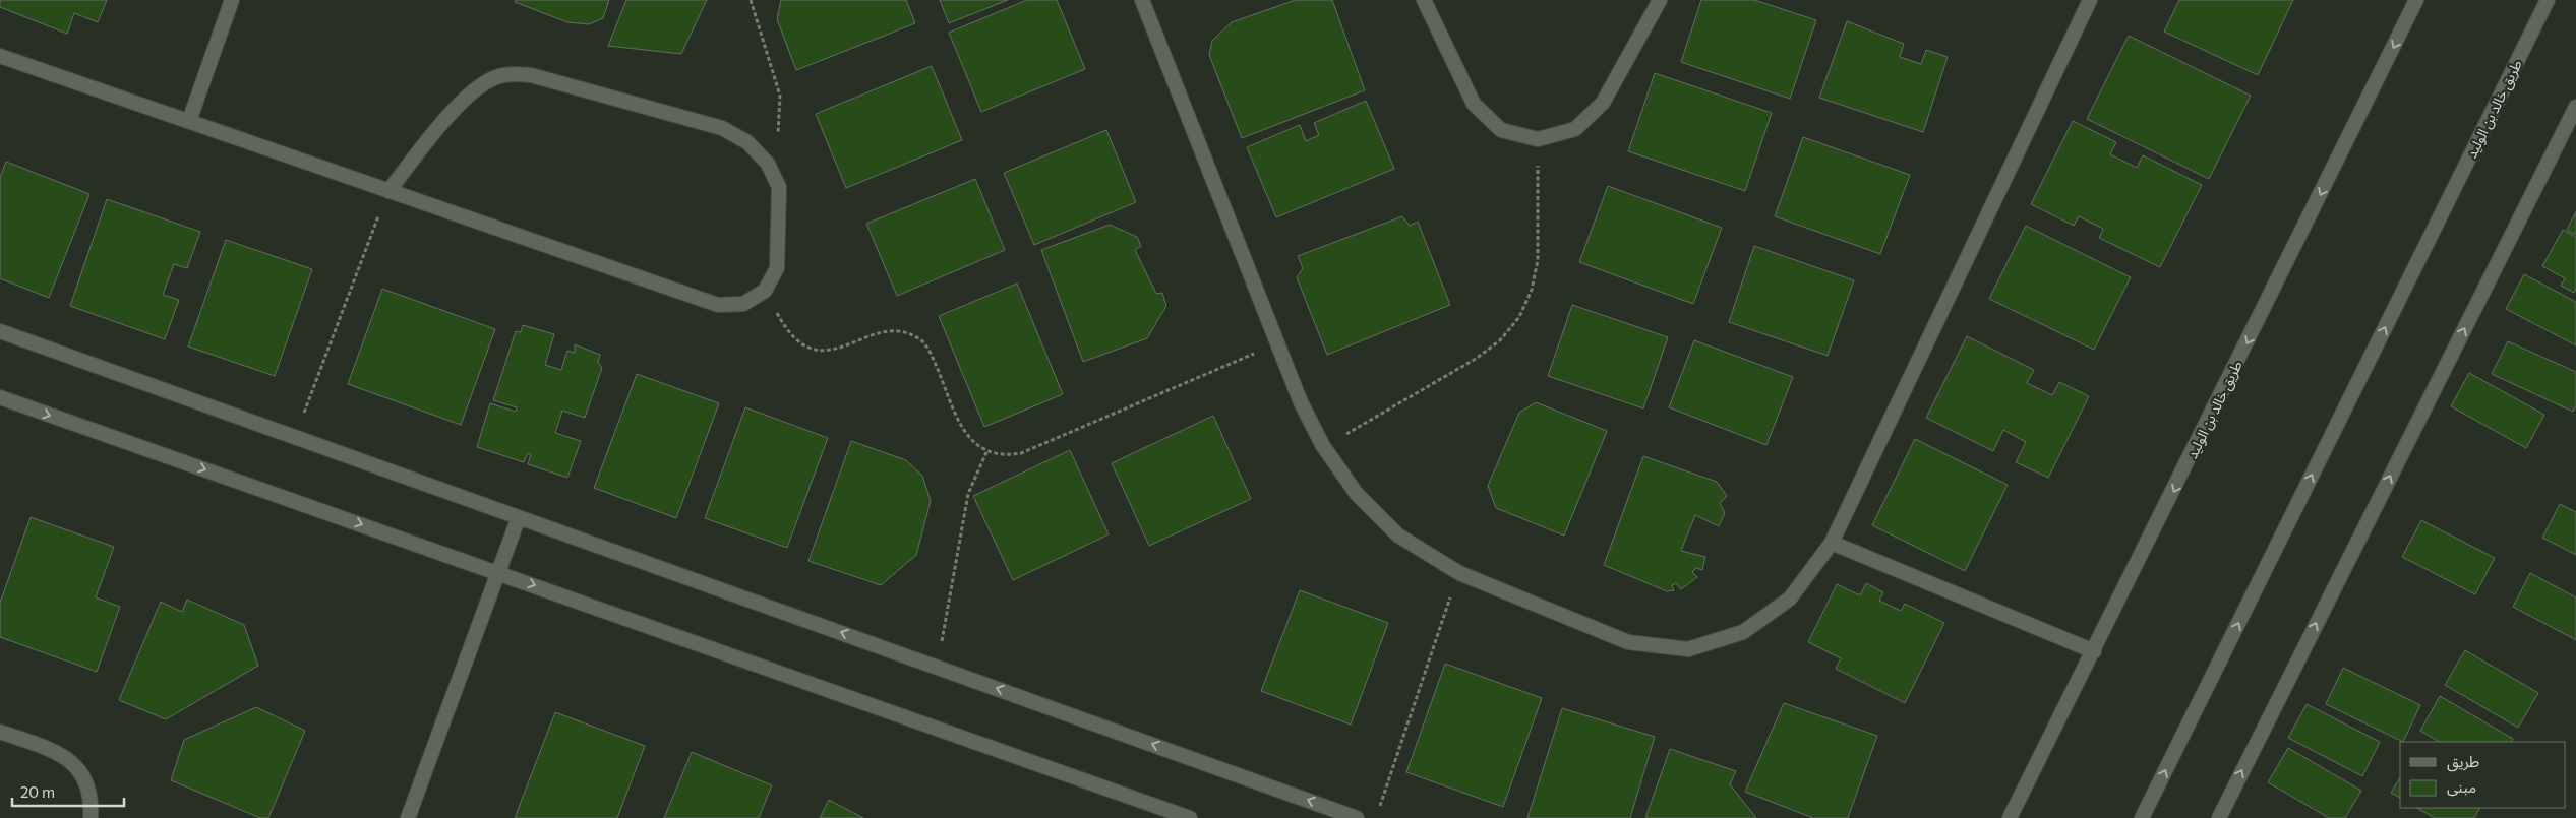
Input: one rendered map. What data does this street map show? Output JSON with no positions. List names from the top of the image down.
{
  "streets": {
    "street": ["طريق خالد بن الوليد"]
  },
  "legend": ["طريق", "مبنى"],
  "scale_bar": "20 m"
}
